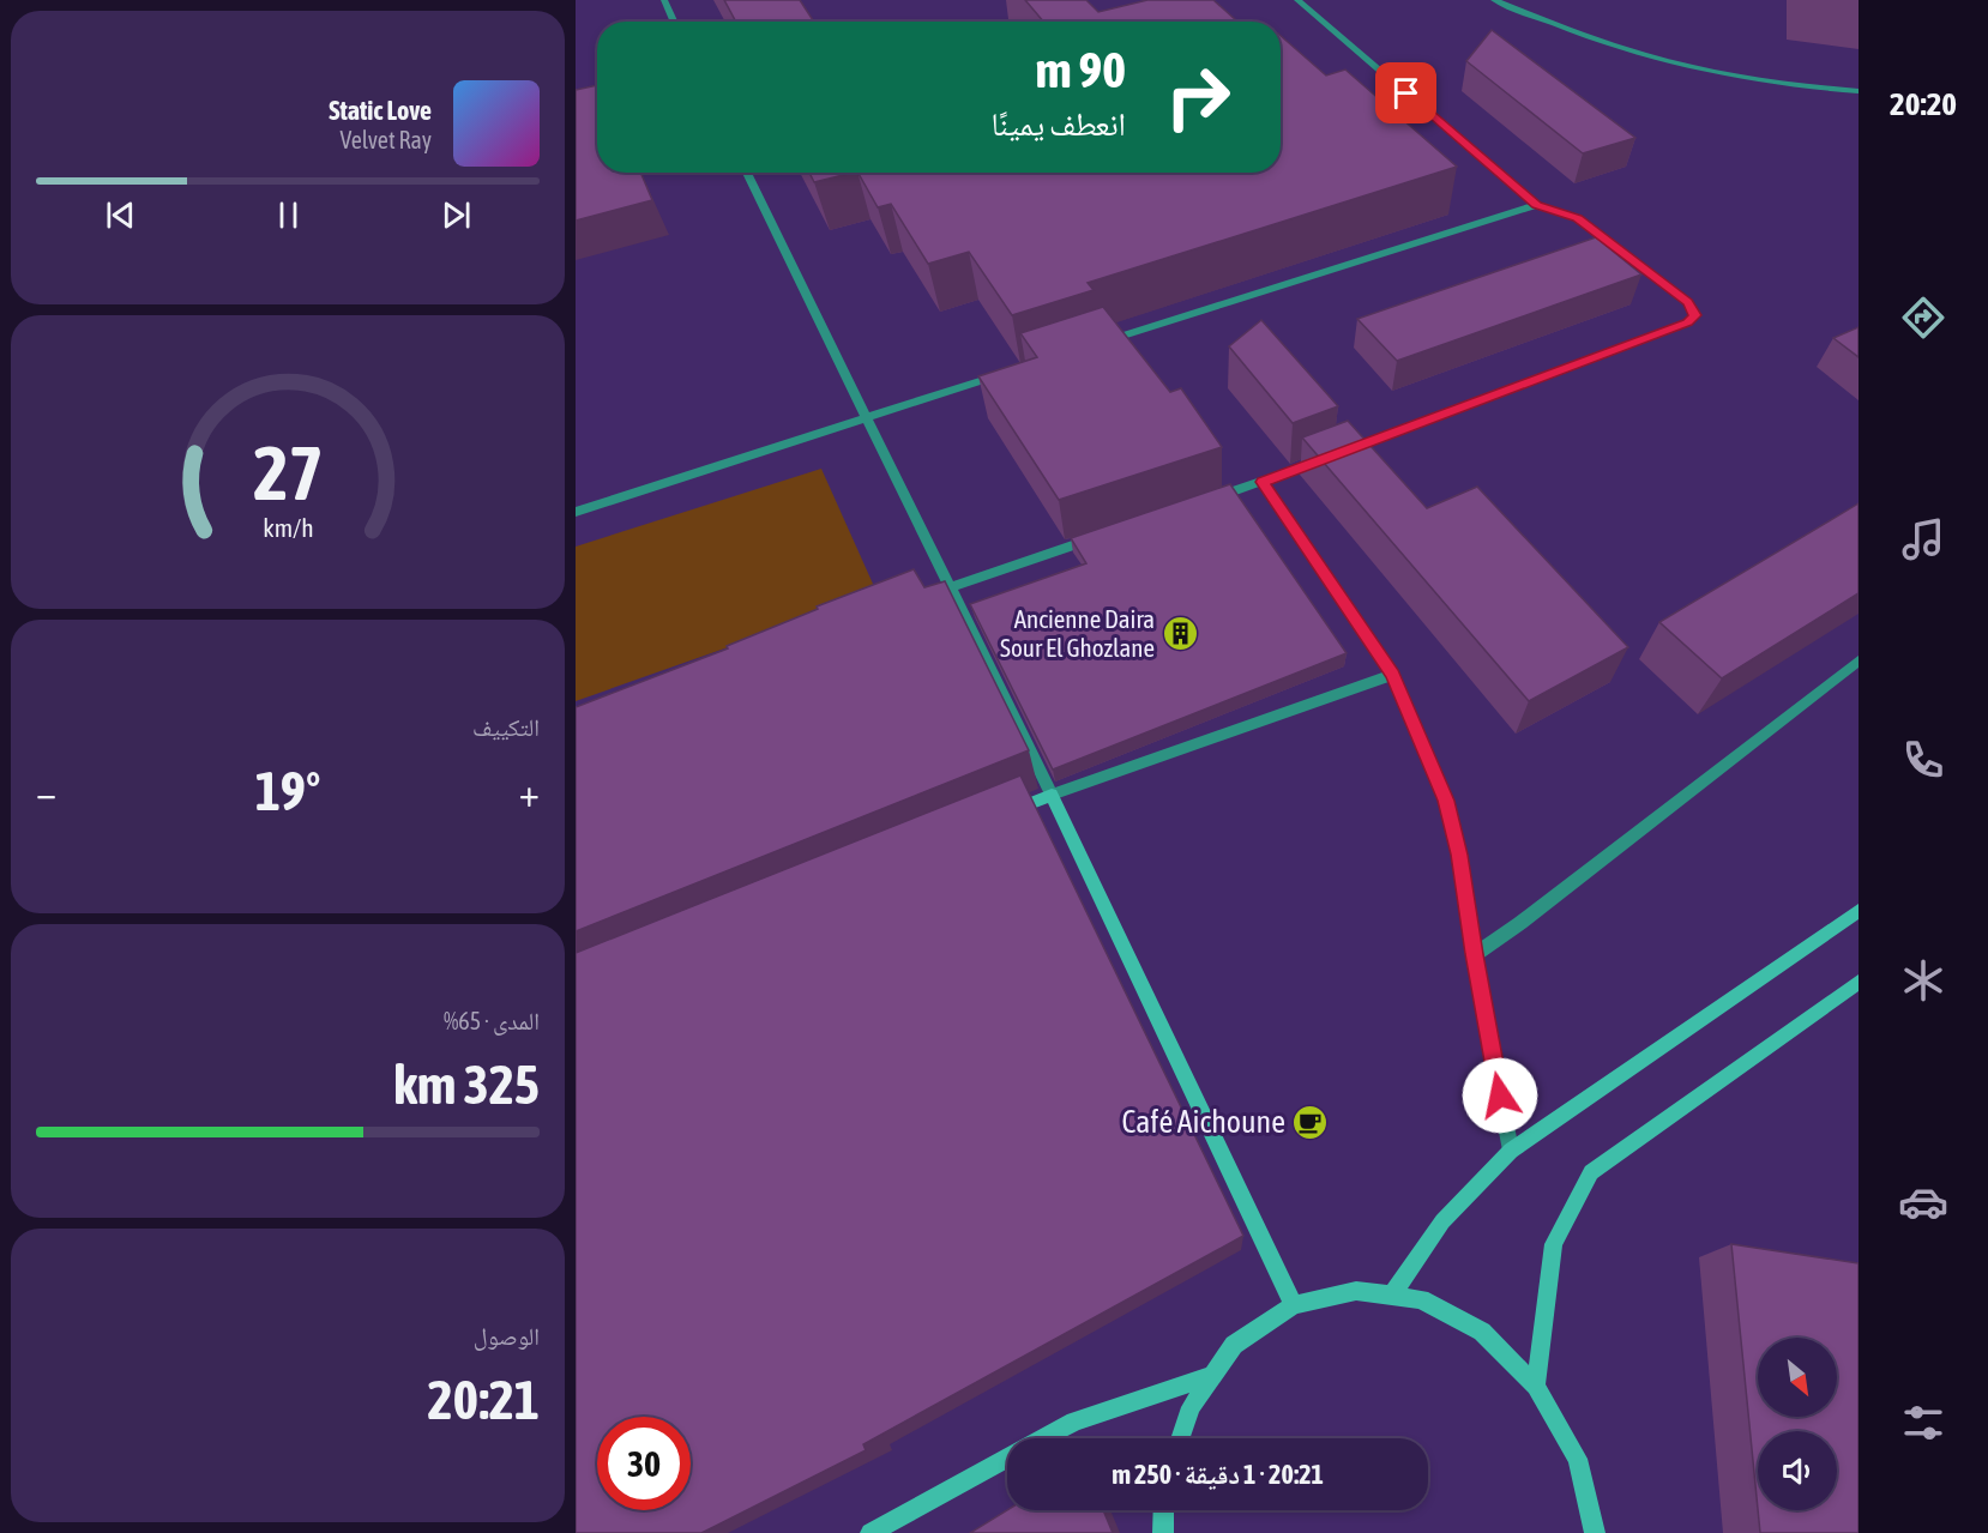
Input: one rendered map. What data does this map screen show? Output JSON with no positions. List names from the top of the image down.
{
  "places": {
    "building": ["Ancienne Daira Sour El Ghozlane"],
    "cafe": ["Café Aichoune"]
  },
  "north": "bottom right",
  "page": {
    "tabs": "20:20",
    "turn": ["90 m", "انعطف يمينًا"],
    "song": ["Static Love", "Velvet Ray"],
    "tile": [
      "التكييف",
      ["المدى · 65%", "325 km"],
      ["الوصول", "20:21"]
    ],
    "heat": ["−", "19°", "+"],
    "limit": "30",
    "trip": "20:21 · 1 دقيقة · 250 m",
    "gauge": ["27", "km/h"]
  }
}
